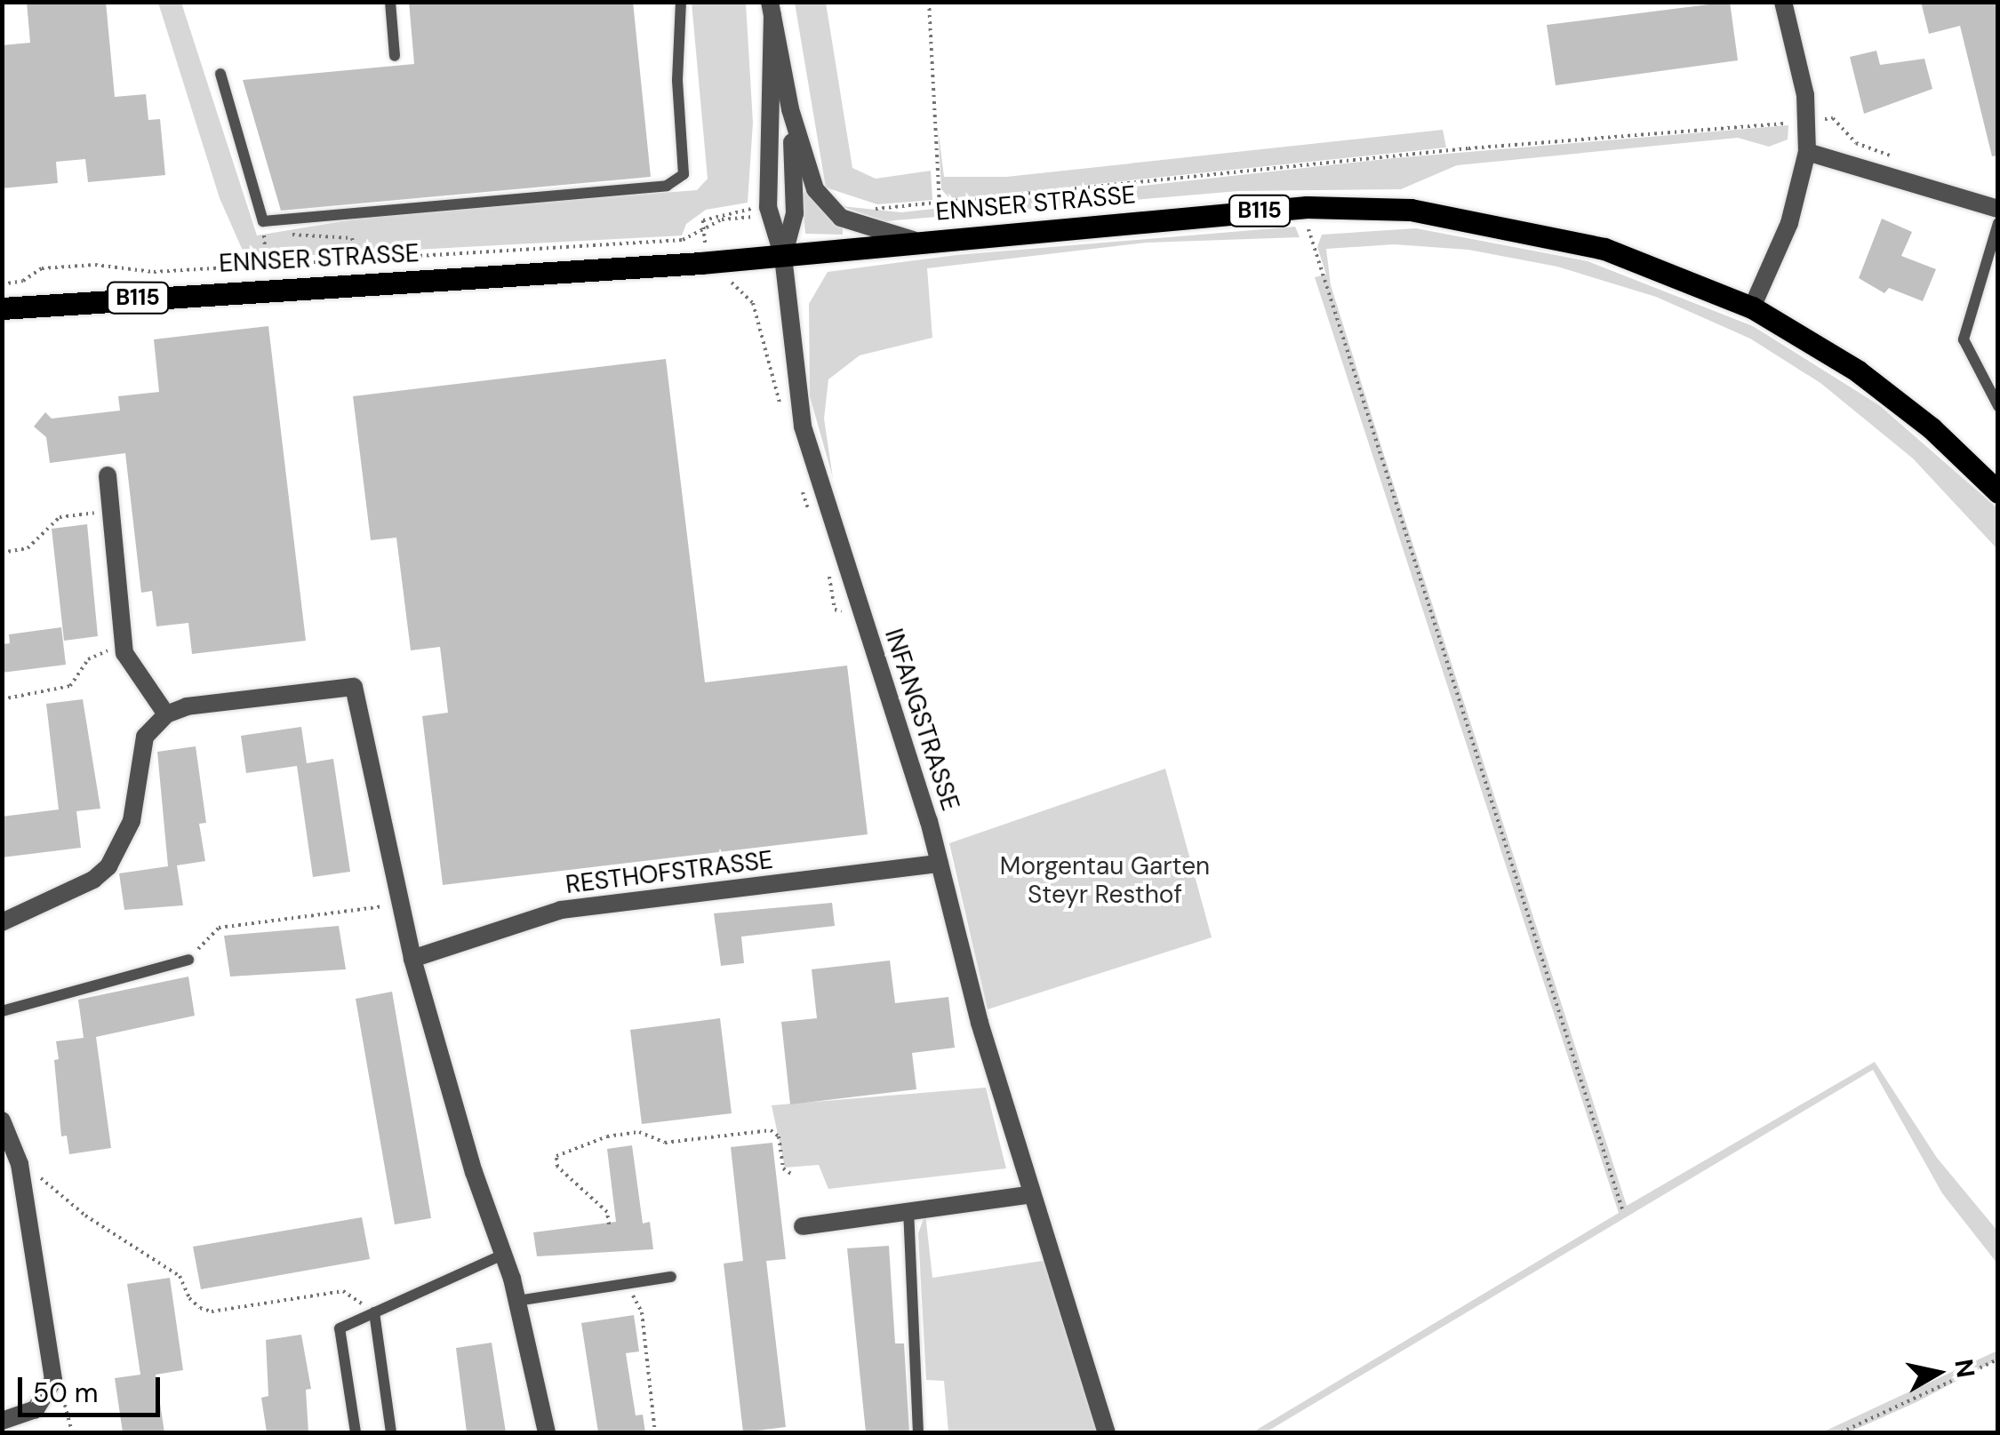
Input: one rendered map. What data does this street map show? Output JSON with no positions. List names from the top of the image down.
{
  "streets": {
    "main road": ["ENNSER STRASSE", "B115"],
    "street": ["INFANGSTRASSE", "RESTHOFSTRASSE"]
  },
  "crossings": [
    ["ENNSER STRASSE", "INFANGSTRASSE"],
    ["INFANGSTRASSE", "RESTHOFSTRASSE"]
  ],
  "parks": ["Morgentau Garten Steyr Resthof"],
  "scale_bar": "50 m",
  "north": "right"
}
